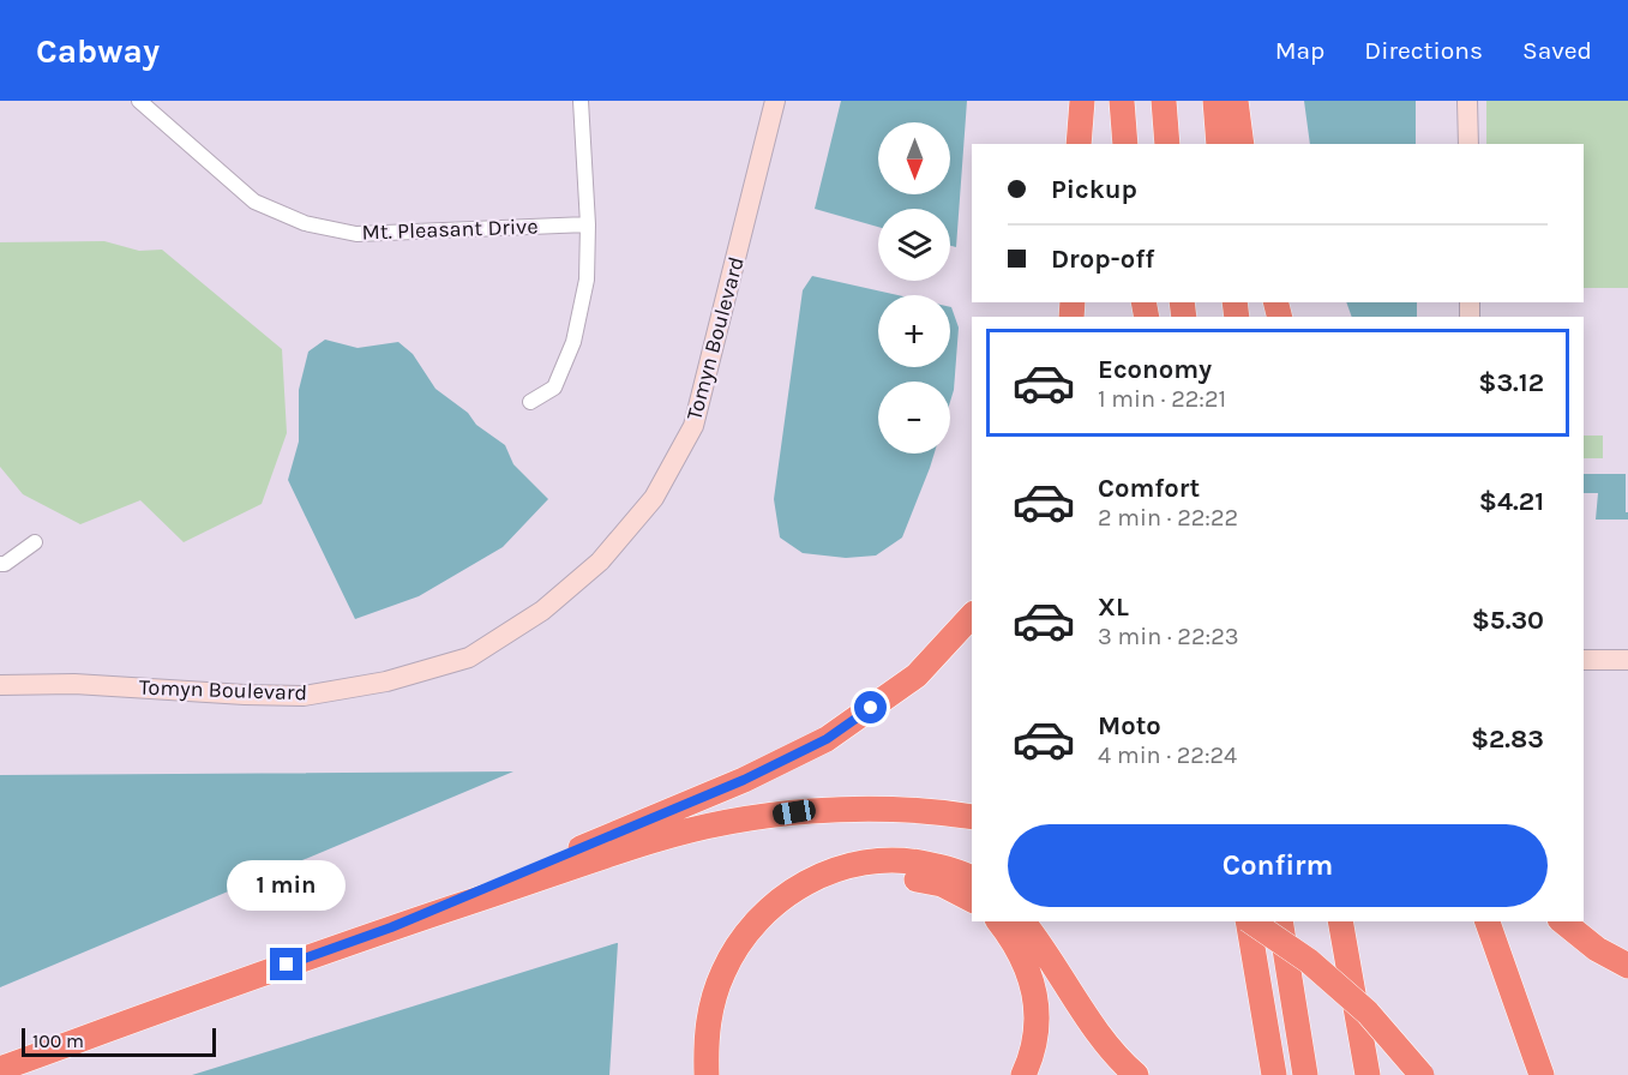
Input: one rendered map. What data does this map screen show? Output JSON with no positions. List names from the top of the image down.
{
  "streets": {
    "street": ["Mt. Pleasant Drive", "Tomyn Boulevard"]
  },
  "scale_bar": "100 m",
  "north": "bottom",
  "page": {
    "header": "Cabway",
    "nav": ["Map", "Directions", "Saved"],
    "map_buttons": ["+", "−"],
    "banner": ["Pickup", "Drop-off"],
    "list": [
      {
        "name": "Economy",
        "note": "1 min · 22:21",
        "value": "$3.12"
      },
      {
        "name": "Comfort",
        "note": "2 min · 22:22",
        "value": "$4.21"
      },
      {
        "name": "XL",
        "note": "3 min · 22:23",
        "value": "$5.30"
      },
      {
        "name": "Moto",
        "note": "4 min · 22:24",
        "value": "$2.83"
      }
    ],
    "buttons": "Confirm",
    "bubble": "1 min",
    "scale": "100 m"
  }
}
